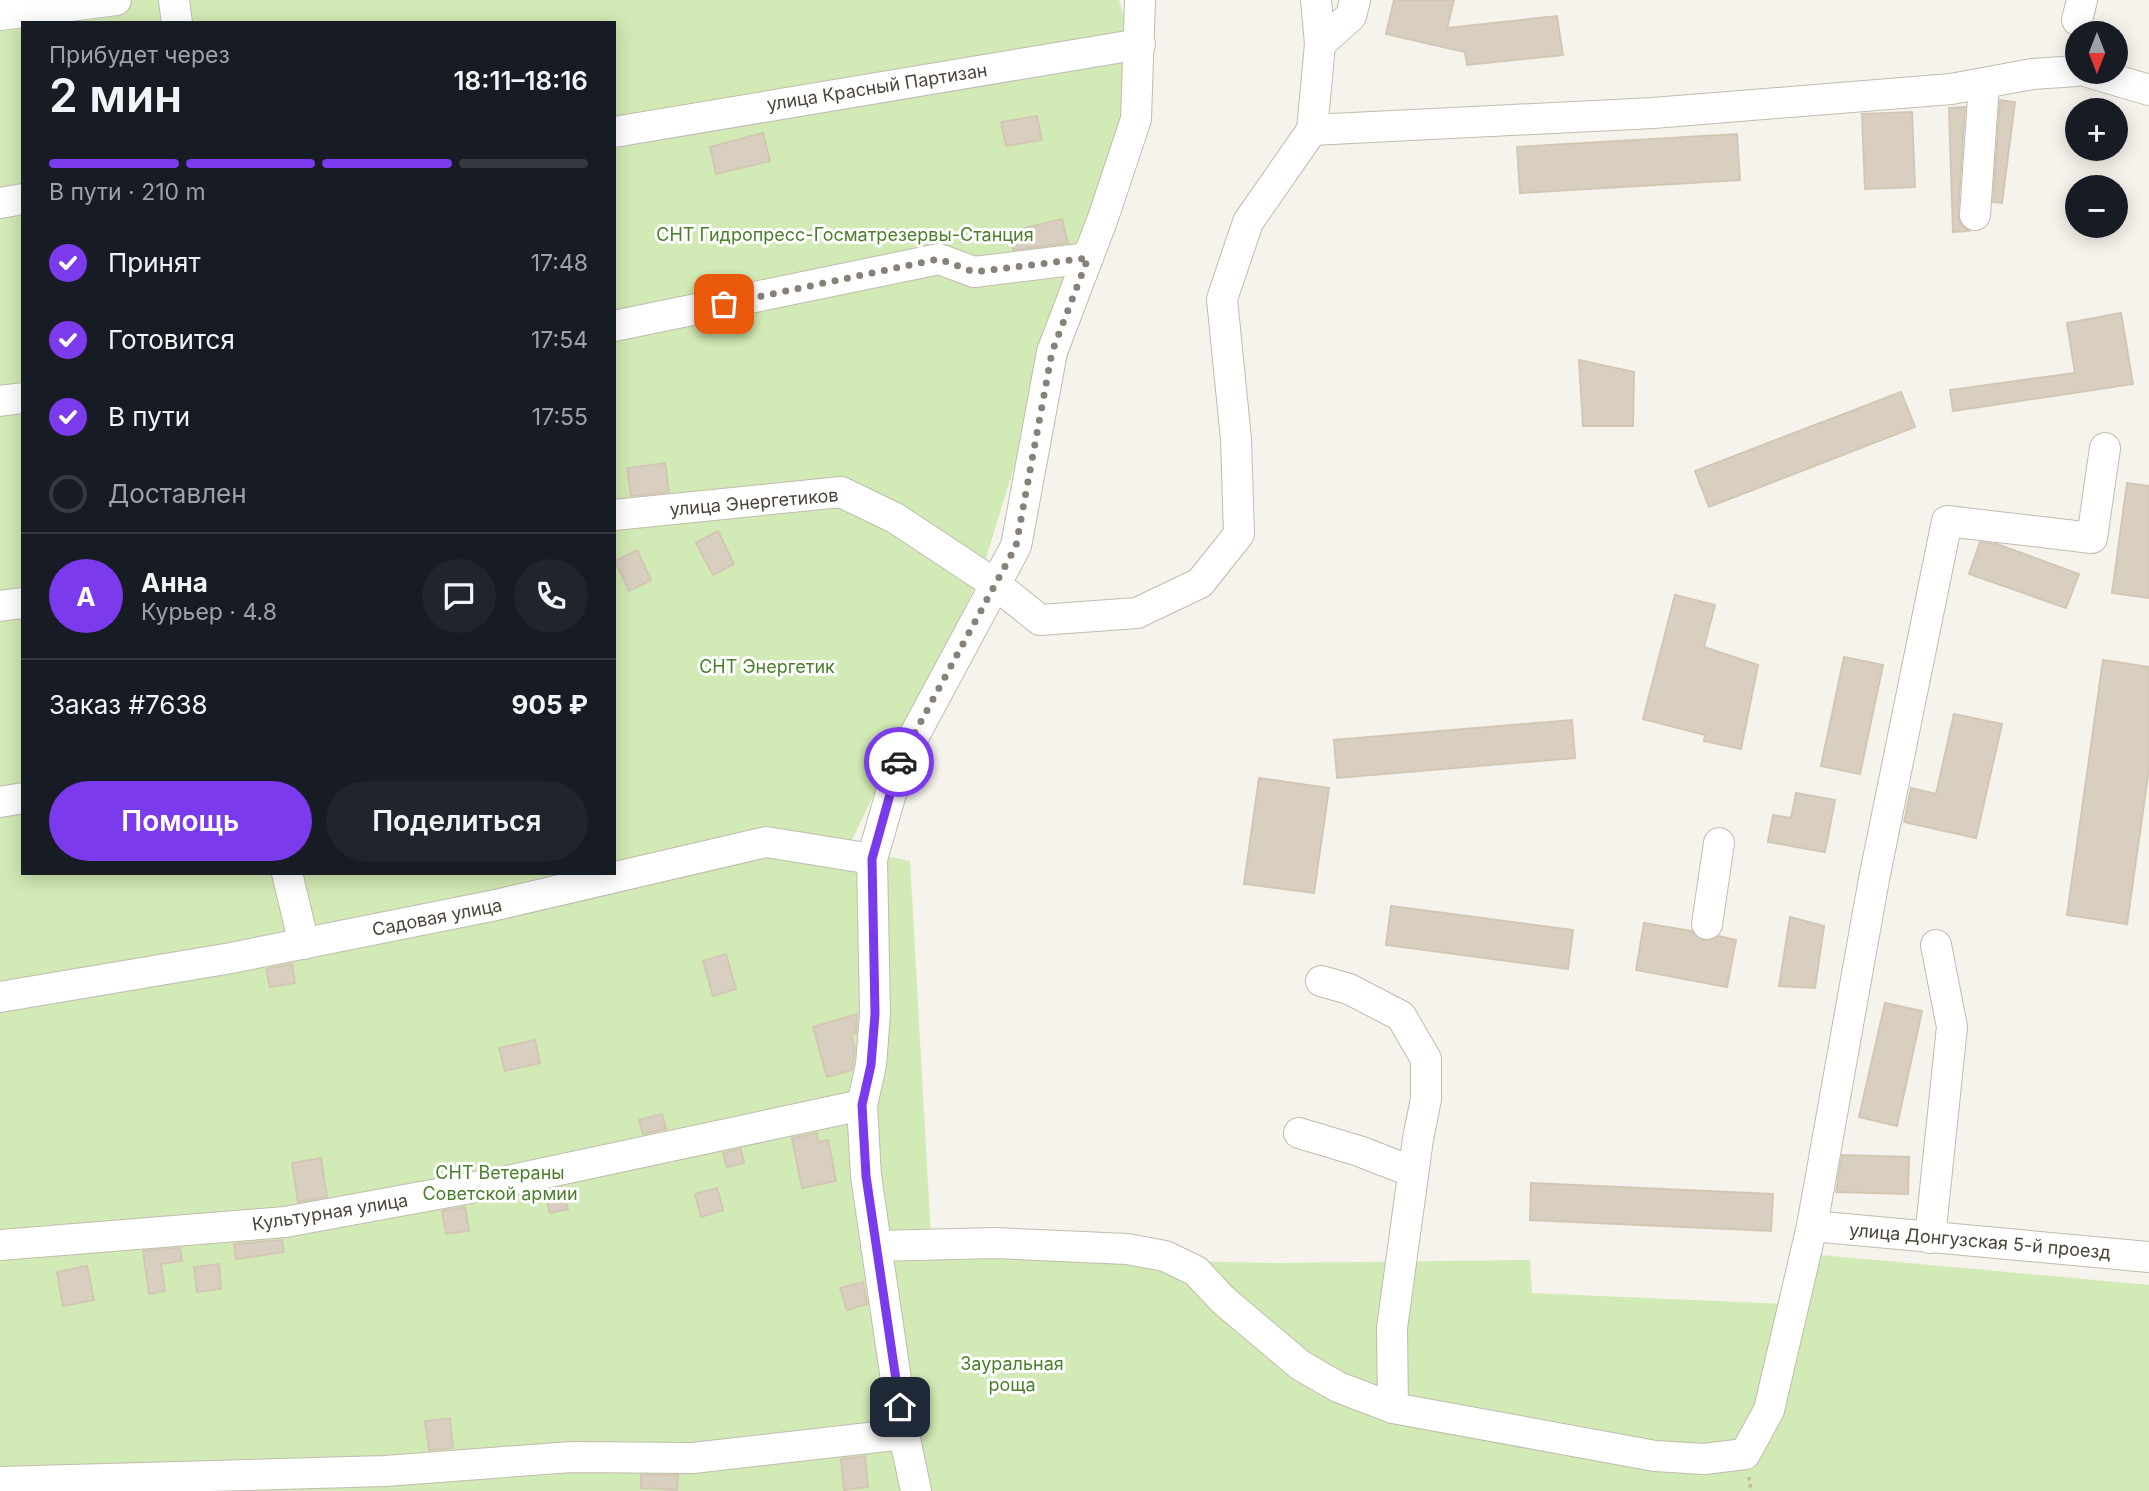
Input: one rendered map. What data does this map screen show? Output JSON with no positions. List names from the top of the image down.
{
  "streets": {
    "street": [
      "улица Красный Партизан",
      "улица Энергетиков",
      "Садовая улица",
      "Культурная улица",
      "улица Донгузская 5-й проезд"
    ]
  },
  "parks": [
    "СНТ Гидропресс-Госматрезервы-Станция",
    "СНТ Энергетик",
    "СНТ Ветераны Советской армии",
    "Зауральная роща"
  ],
  "north": "bottom",
  "page": {
    "map_buttons": ["+", "−"],
    "heading": ["2 мин", "Прибудет через", "18:11–18:16"],
    "panel": [
      "Анна",
      "Курьер · 4.8",
      "Заказ #7638",
      "905 ₽"
    ],
    "bar": "В пути · 210 m",
    "list": [
      ["Принят", "17:48"],
      ["Готовится", "17:54"],
      ["В пути", "17:55"],
      "Доставлен"
    ],
    "round": "А",
    "buttons": ["Помощь", "Поделиться"]
  }
}
